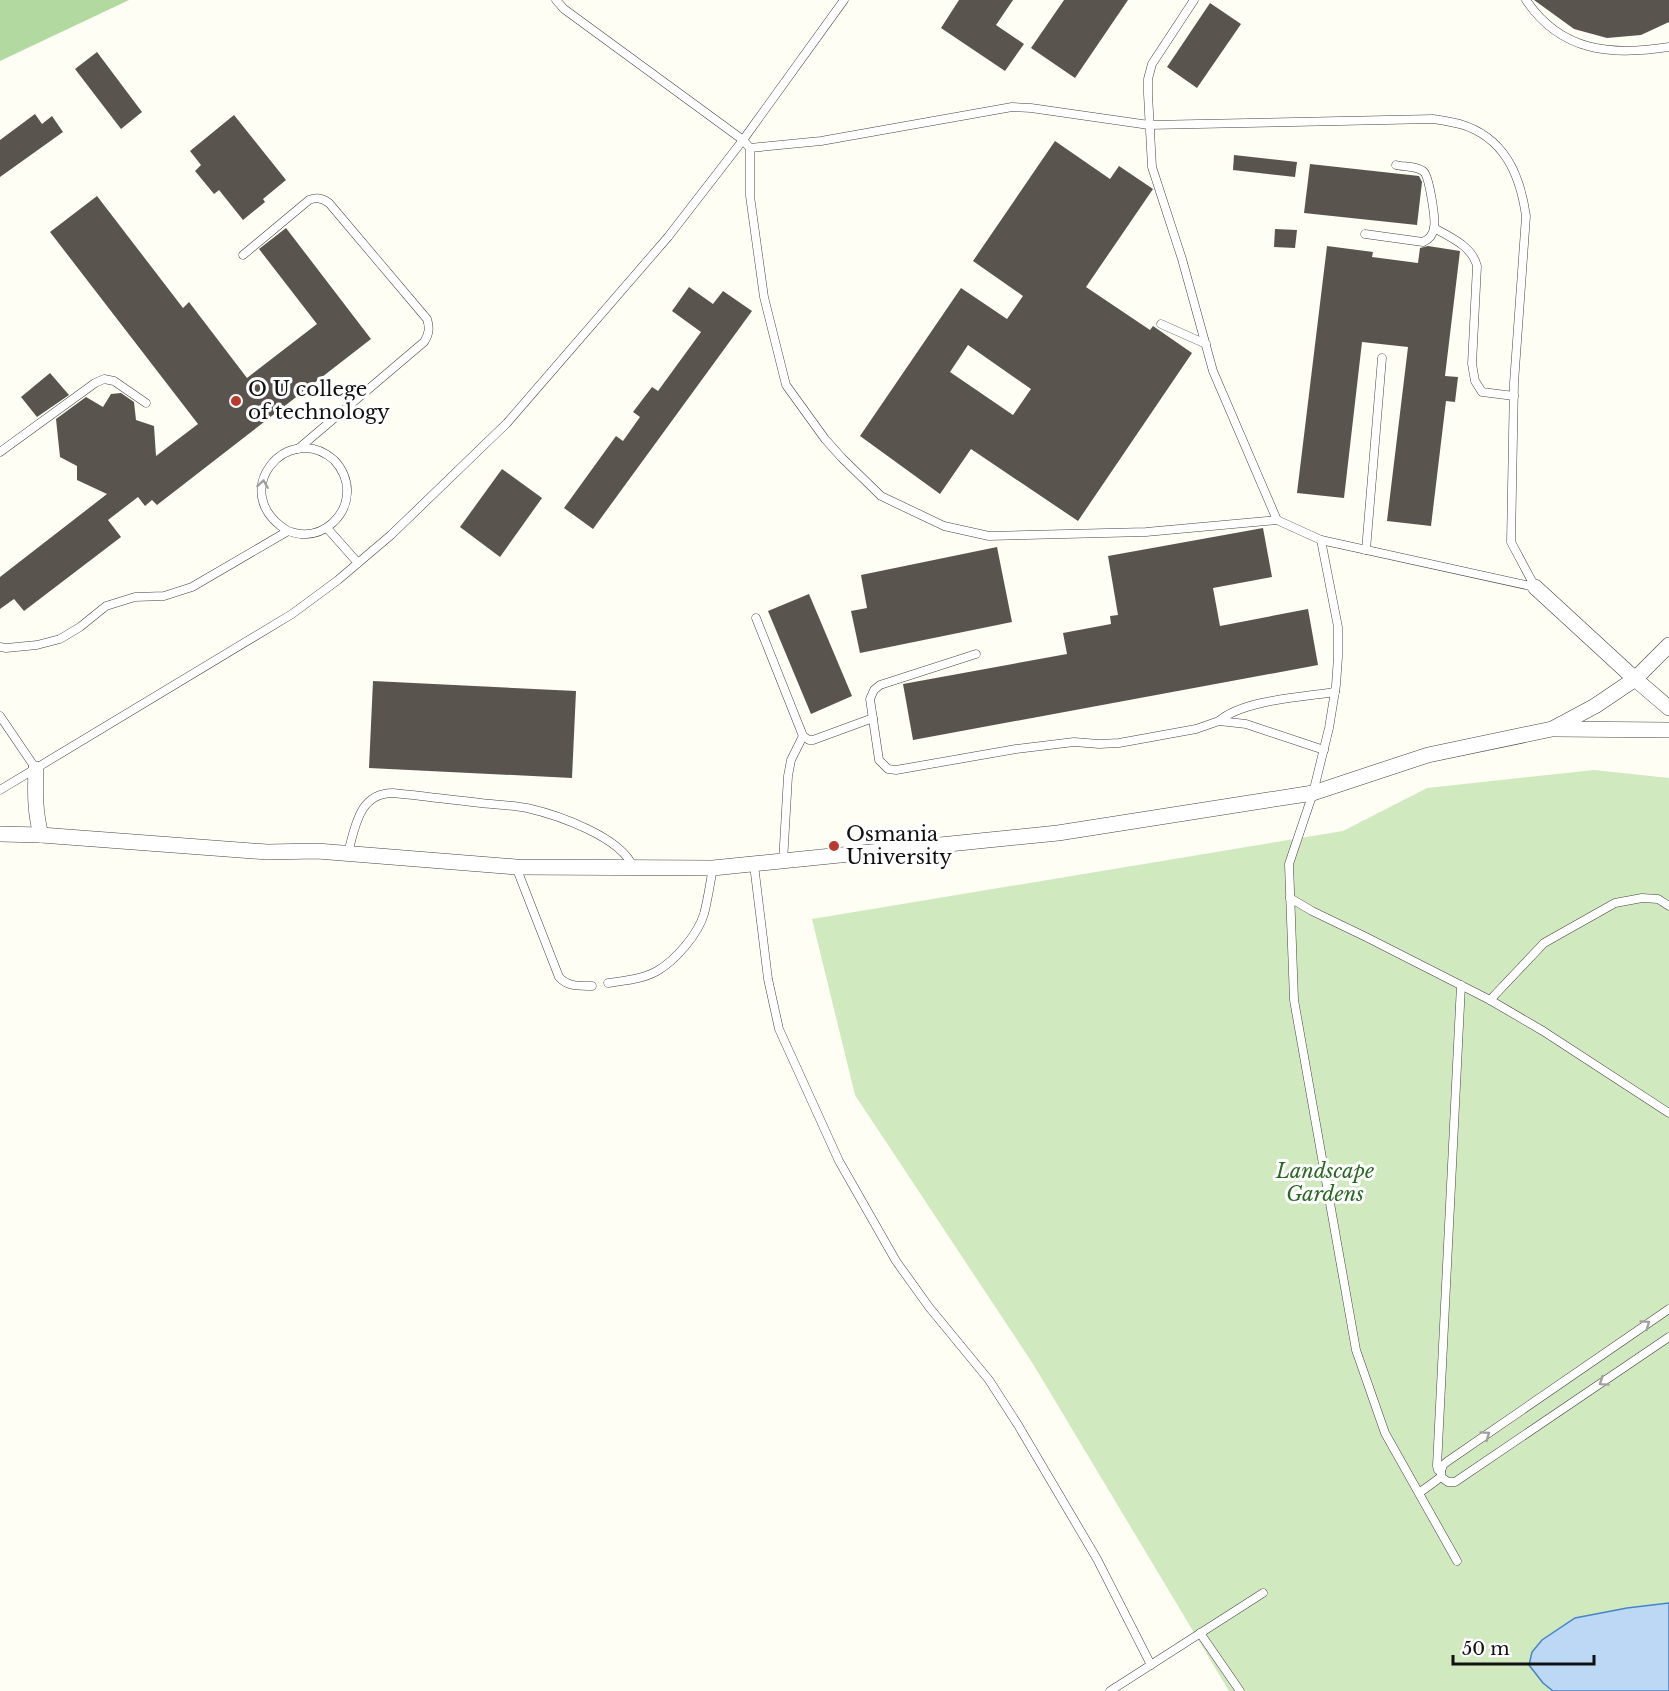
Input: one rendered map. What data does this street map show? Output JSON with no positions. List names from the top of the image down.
{
  "parks": ["Landscape Gardens"],
  "places": ["O U college of technology", "Osmania University"],
  "scale_bar": "50 m"
}
